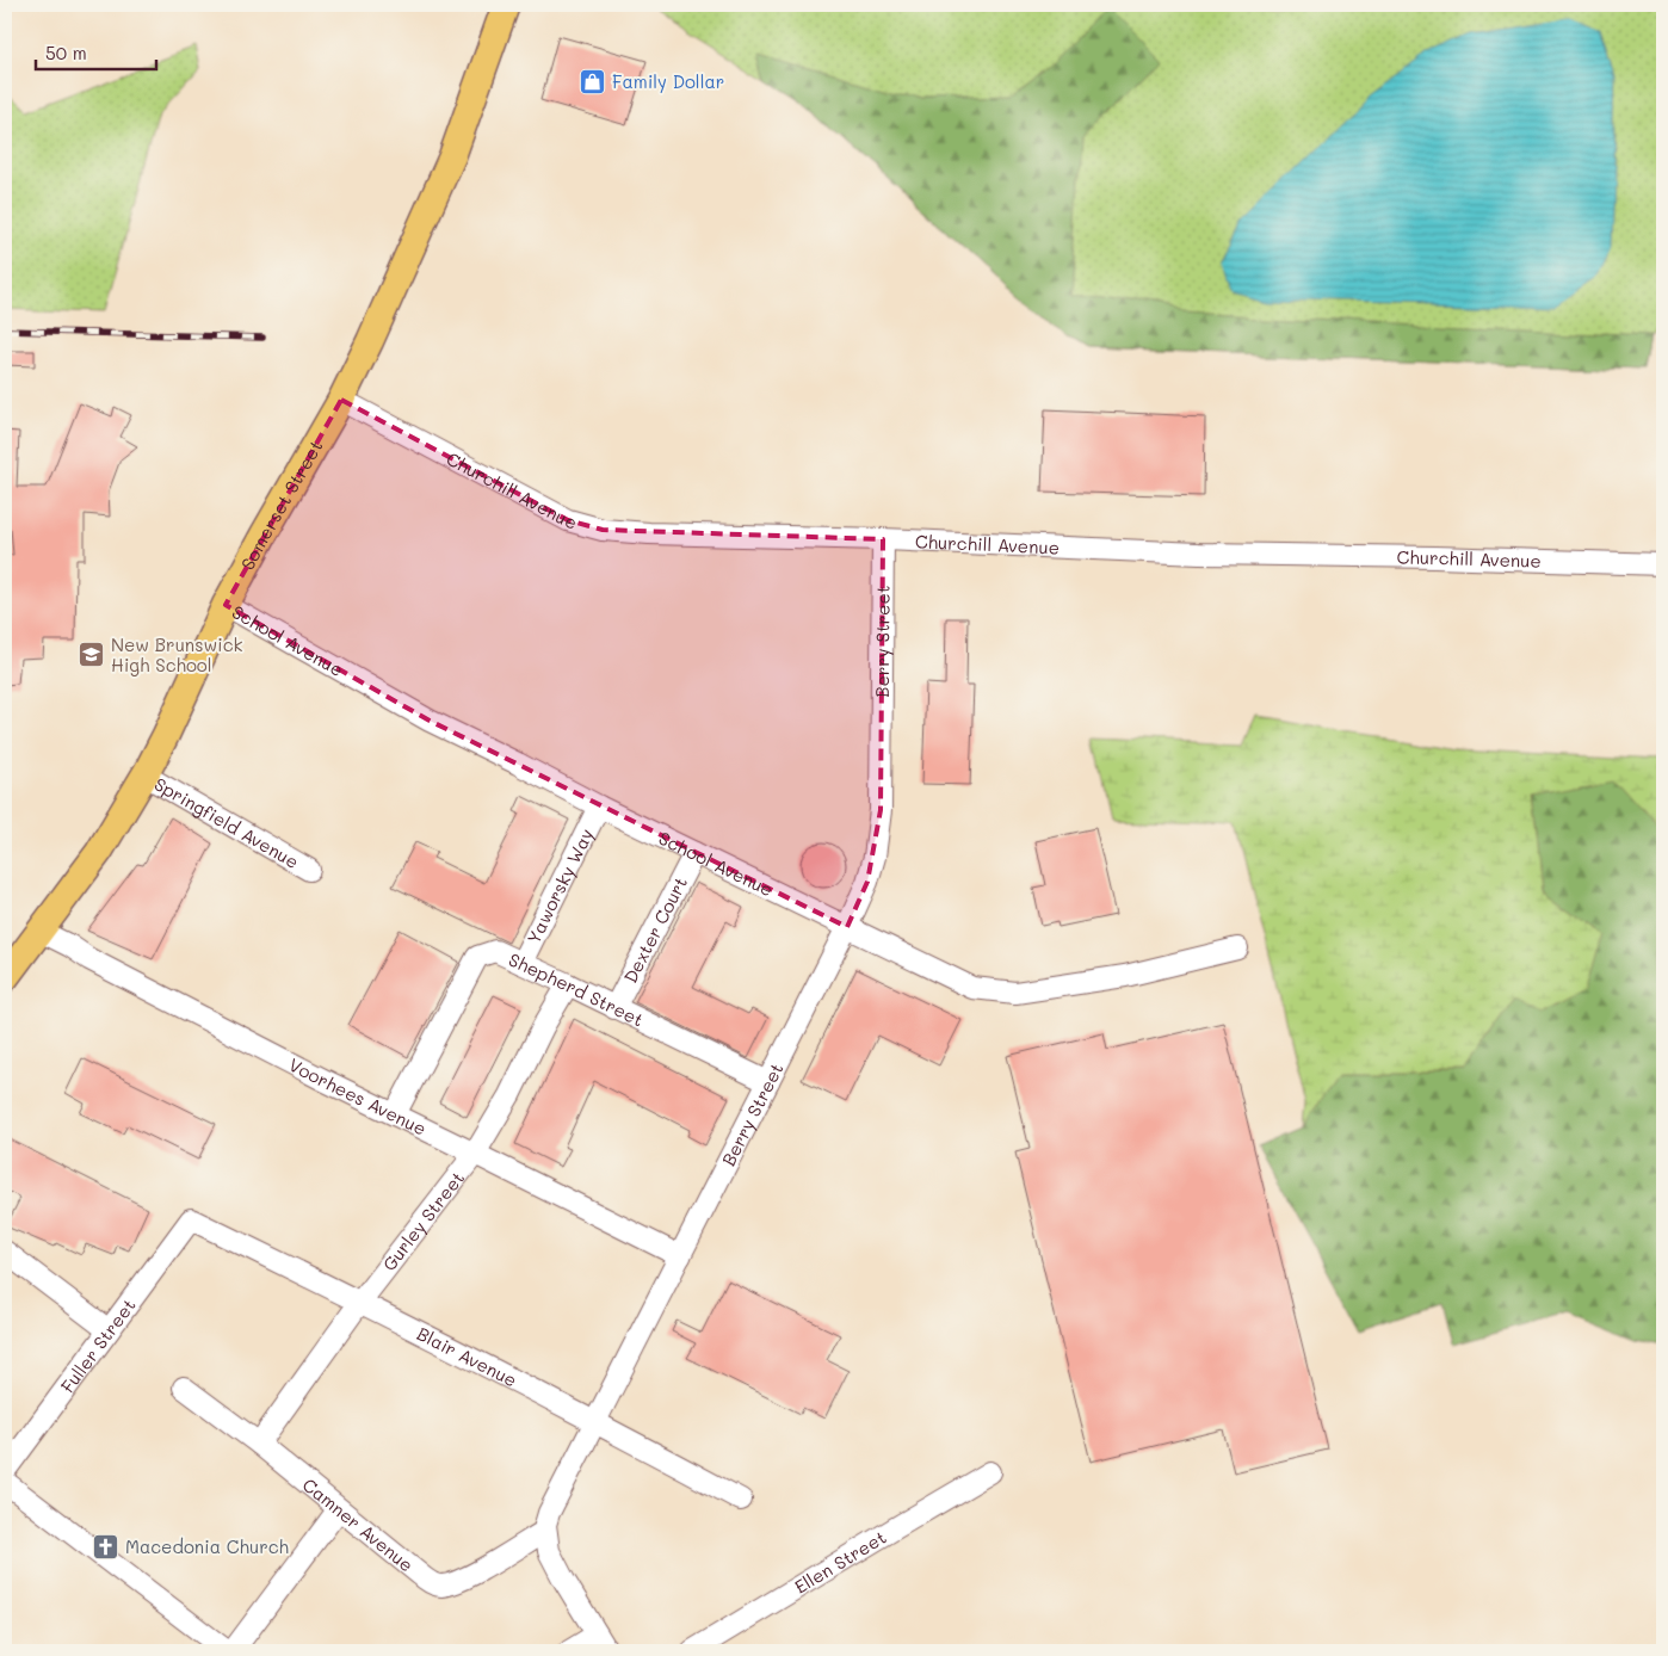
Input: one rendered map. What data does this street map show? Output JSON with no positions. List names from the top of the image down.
{
  "streets": {
    "main road": ["Somerset Street"],
    "street": [
      "Churchill Avenue",
      "School Avenue",
      "Berry Street",
      "Springfield Avenue",
      "Yaworsky Way",
      "Dexter Court",
      "Shepherd Street",
      "Voorhees Avenue",
      "Gurley Street",
      "Fuller Street",
      "Blair Avenue",
      "Camner Avenue",
      "Ellen Street"
    ]
  },
  "crossings": [
    ["Churchill Avenue", "Somerset Street"],
    ["Churchill Avenue", "Berry Street"],
    ["Somerset Street", "School Avenue"],
    ["Somerset Street", "Springfield Avenue"],
    ["Somerset Street", "Voorhees Avenue"],
    ["School Avenue", "Berry Street"],
    ["School Avenue", "Yaworsky Way"],
    ["School Avenue", "Dexter Court"],
    ["Berry Street", "Shepherd Street"],
    ["Berry Street", "Voorhees Avenue"],
    ["Berry Street", "Blair Avenue"],
    ["Berry Street", "Camner Avenue"],
    ["Yaworsky Way", "Shepherd Street"],
    ["Dexter Court", "Shepherd Street"],
    ["Shepherd Street", "Voorhees Avenue"],
    ["Shepherd Street", "Gurley Street"],
    ["Voorhees Avenue", "Gurley Street"],
    ["Gurley Street", "Blair Avenue"],
    ["Gurley Street", "Camner Avenue"],
    ["Fuller Street", "Blair Avenue"]
  ],
  "places": {
    "shop": ["Family Dollar"],
    "school or university": ["New Brunswick High School"],
    "church": ["Macedonia Church"]
  },
  "scale_bar": "50 m"
}
